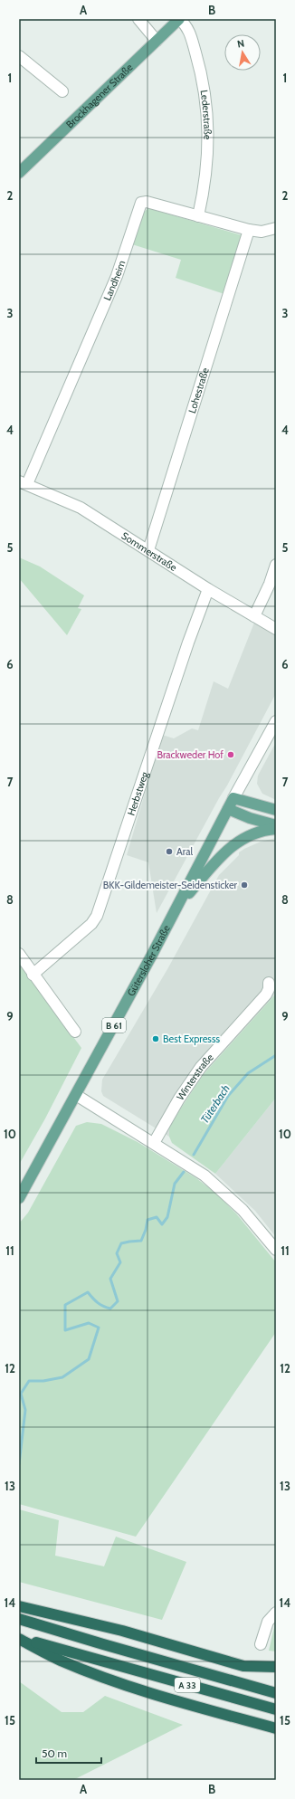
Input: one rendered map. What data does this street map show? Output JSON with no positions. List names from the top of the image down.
{
  "streets": {
    "highway": ["A 33"],
    "main road": ["Brockhagener Straße", "Gütersloher Straße", "B 61"],
    "street": [
      "Lederstraße",
      "Landheim",
      "Lohestraße",
      "Sommerstraße",
      "Herbstweg",
      "Winterstraße"
    ]
  },
  "crossings": [
    ["Brockhagener Straße", "Lederstraße"],
    ["Lederstraße", "Landheim"],
    ["Landheim", "Lohestraße"],
    ["Landheim", "Sommerstraße"],
    ["Lohestraße", "Sommerstraße"],
    ["Sommerstraße", "Herbstweg"],
    ["Gütersloher Straße", "B 61"]
  ],
  "water": ["Tüterbach"],
  "places": [
    "Brackweder Hof",
    "Aral",
    "BKK-Gildemeister-Seidensticker",
    "Best Expresss"
  ],
  "scale_bar": "50 m",
  "north": "top",
  "grid": {
    "columns": ["A", "B"],
    "rows": [
      "1",
      "2",
      "3",
      "4",
      "5",
      "6",
      "7",
      "8",
      "9",
      "10",
      "11",
      "12",
      "13",
      "14",
      "15"
    ]
  }
}
